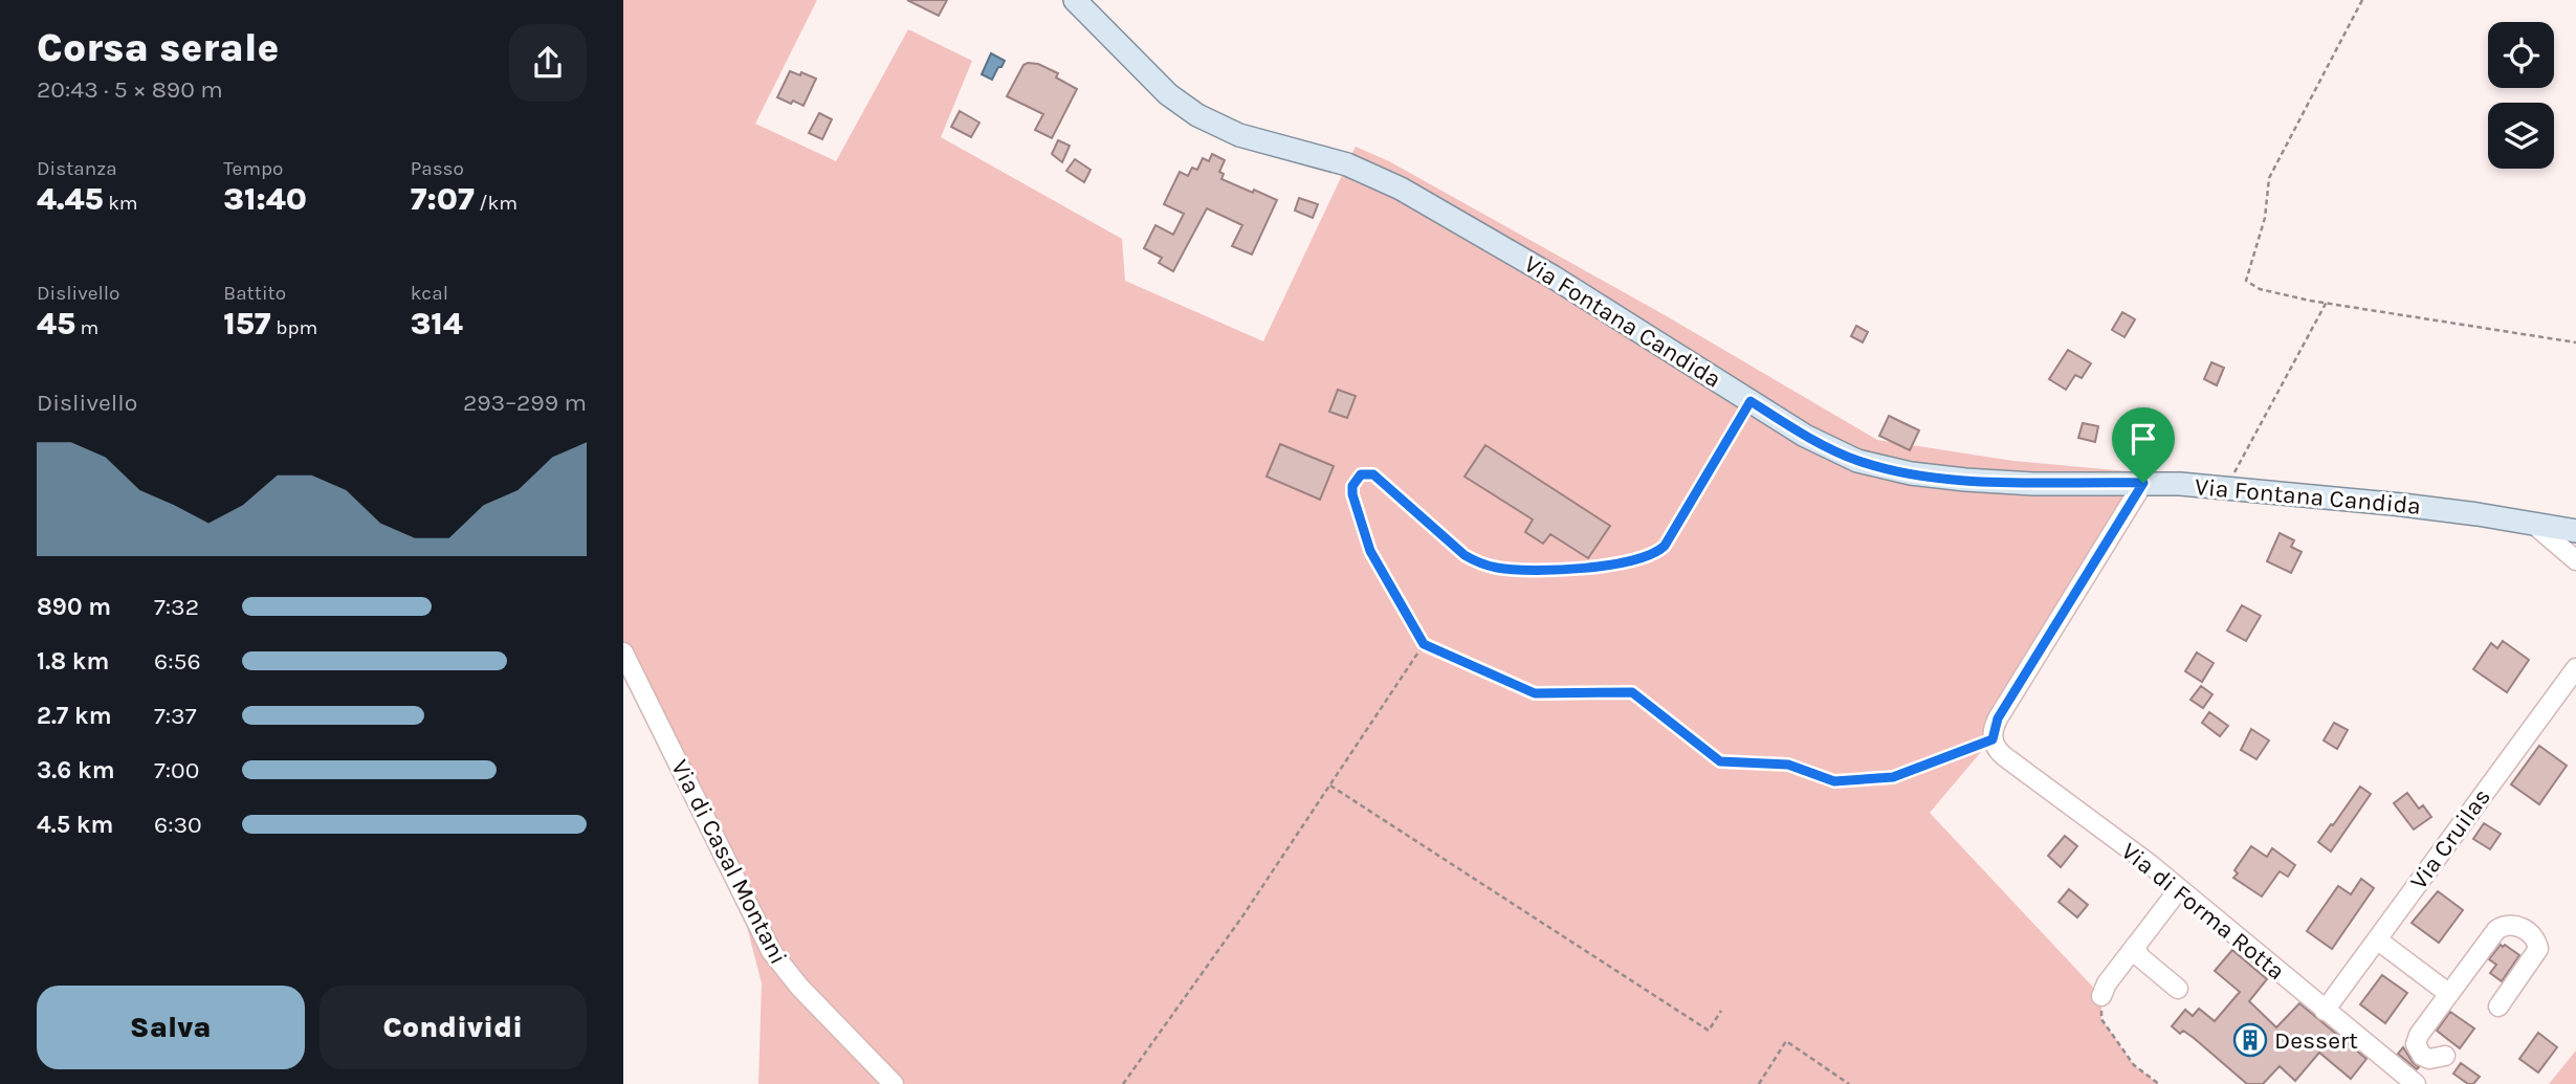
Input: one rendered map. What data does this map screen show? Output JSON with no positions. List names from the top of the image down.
{
  "streets": {
    "main road": ["Via Fontana Candida"],
    "street": ["Via Cruilas", "Via di Casal Montani", "Via di Forma Rotta"]
  },
  "crossings": [
    ["Via Cruilas", "Via di Forma Rotta"]
  ],
  "places": {
    "building": ["Dessert"]
  },
  "page": {
    "heading": ["Corsa serale", "20:43 · 5 × 890 m"],
    "stats": [
      ["Distanza", "4.45 km"],
      ["Tempo", "31:40"],
      ["Passo", "7:07 /km"],
      ["Dislivello", "45 m"],
      ["Battito", "157 bpm"],
      ["kcal", "314"]
    ],
    "chart": ["Dislivello", "293–299 m"],
    "list": [
      {
        "name": "890 m",
        "note": "7:32"
      },
      {
        "name": "1.8 km",
        "note": "6:56"
      },
      {
        "name": "2.7 km",
        "note": "7:37"
      },
      {
        "name": "3.6 km",
        "note": "7:00"
      },
      {
        "name": "4.5 km",
        "note": "6:30"
      }
    ],
    "buttons": ["Salva", "Condividi"]
  }
}
